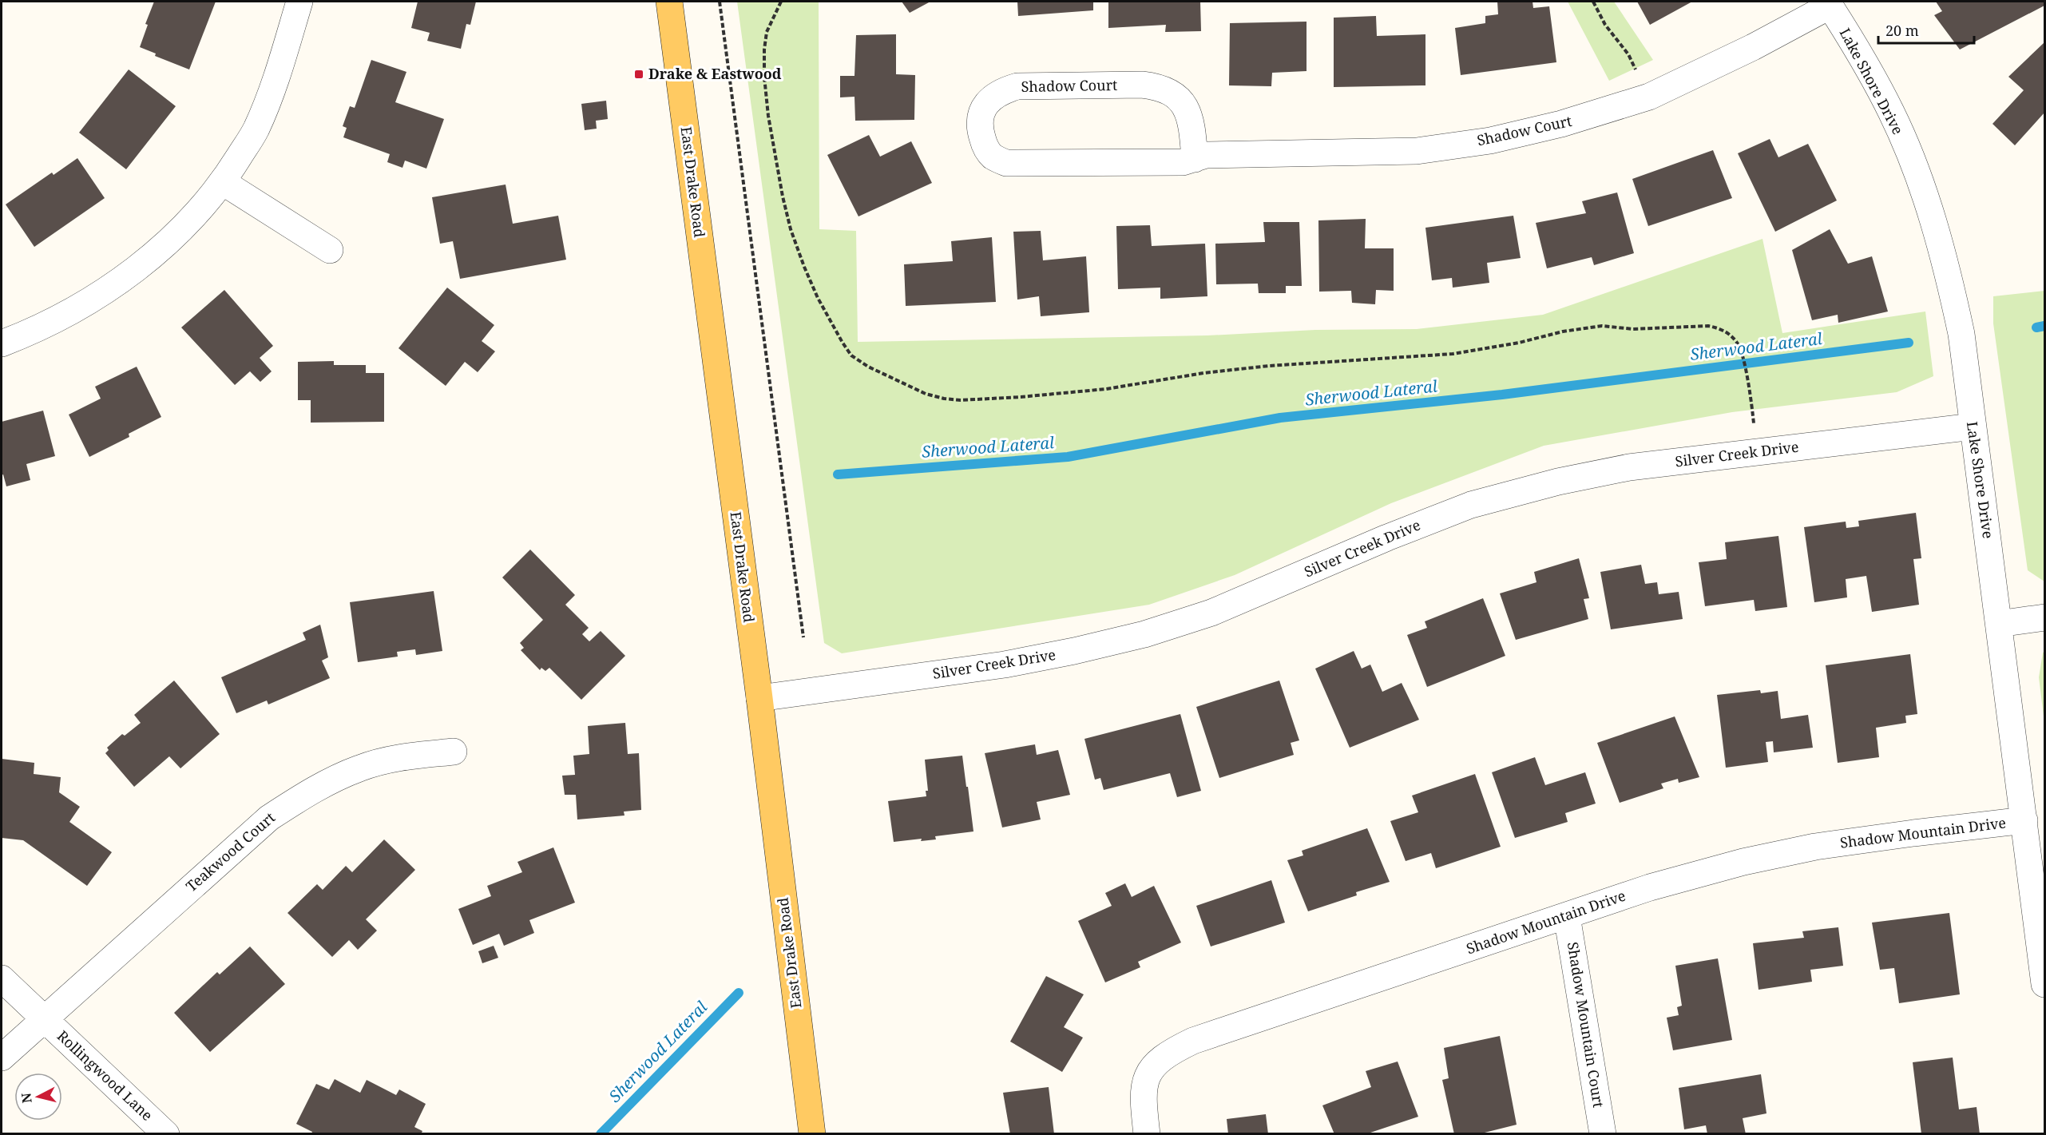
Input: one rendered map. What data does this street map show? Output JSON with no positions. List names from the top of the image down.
{
  "streets": {
    "main road": ["East Drake Road"],
    "street": [
      "Lake Shore Drive",
      "Shadow Court",
      "Silver Creek Drive",
      "Shadow Mountain Drive",
      "Teakwood Court",
      "Shadow Mountain Court",
      "Rollingwood Lane"
    ]
  },
  "crossings": [
    ["Lake Shore Drive", "Shadow Court"],
    ["Lake Shore Drive", "Silver Creek Drive"],
    ["Lake Shore Drive", "Shadow Mountain Drive"],
    ["East Drake Road", "Silver Creek Drive"],
    ["Shadow Mountain Drive", "Shadow Mountain Court"],
    ["Teakwood Court", "Rollingwood Lane"]
  ],
  "water": ["Sherwood Lateral"],
  "places": {
    "transit": ["Drake & Eastwood"]
  },
  "scale_bar": "20 m",
  "north": "left"
}
